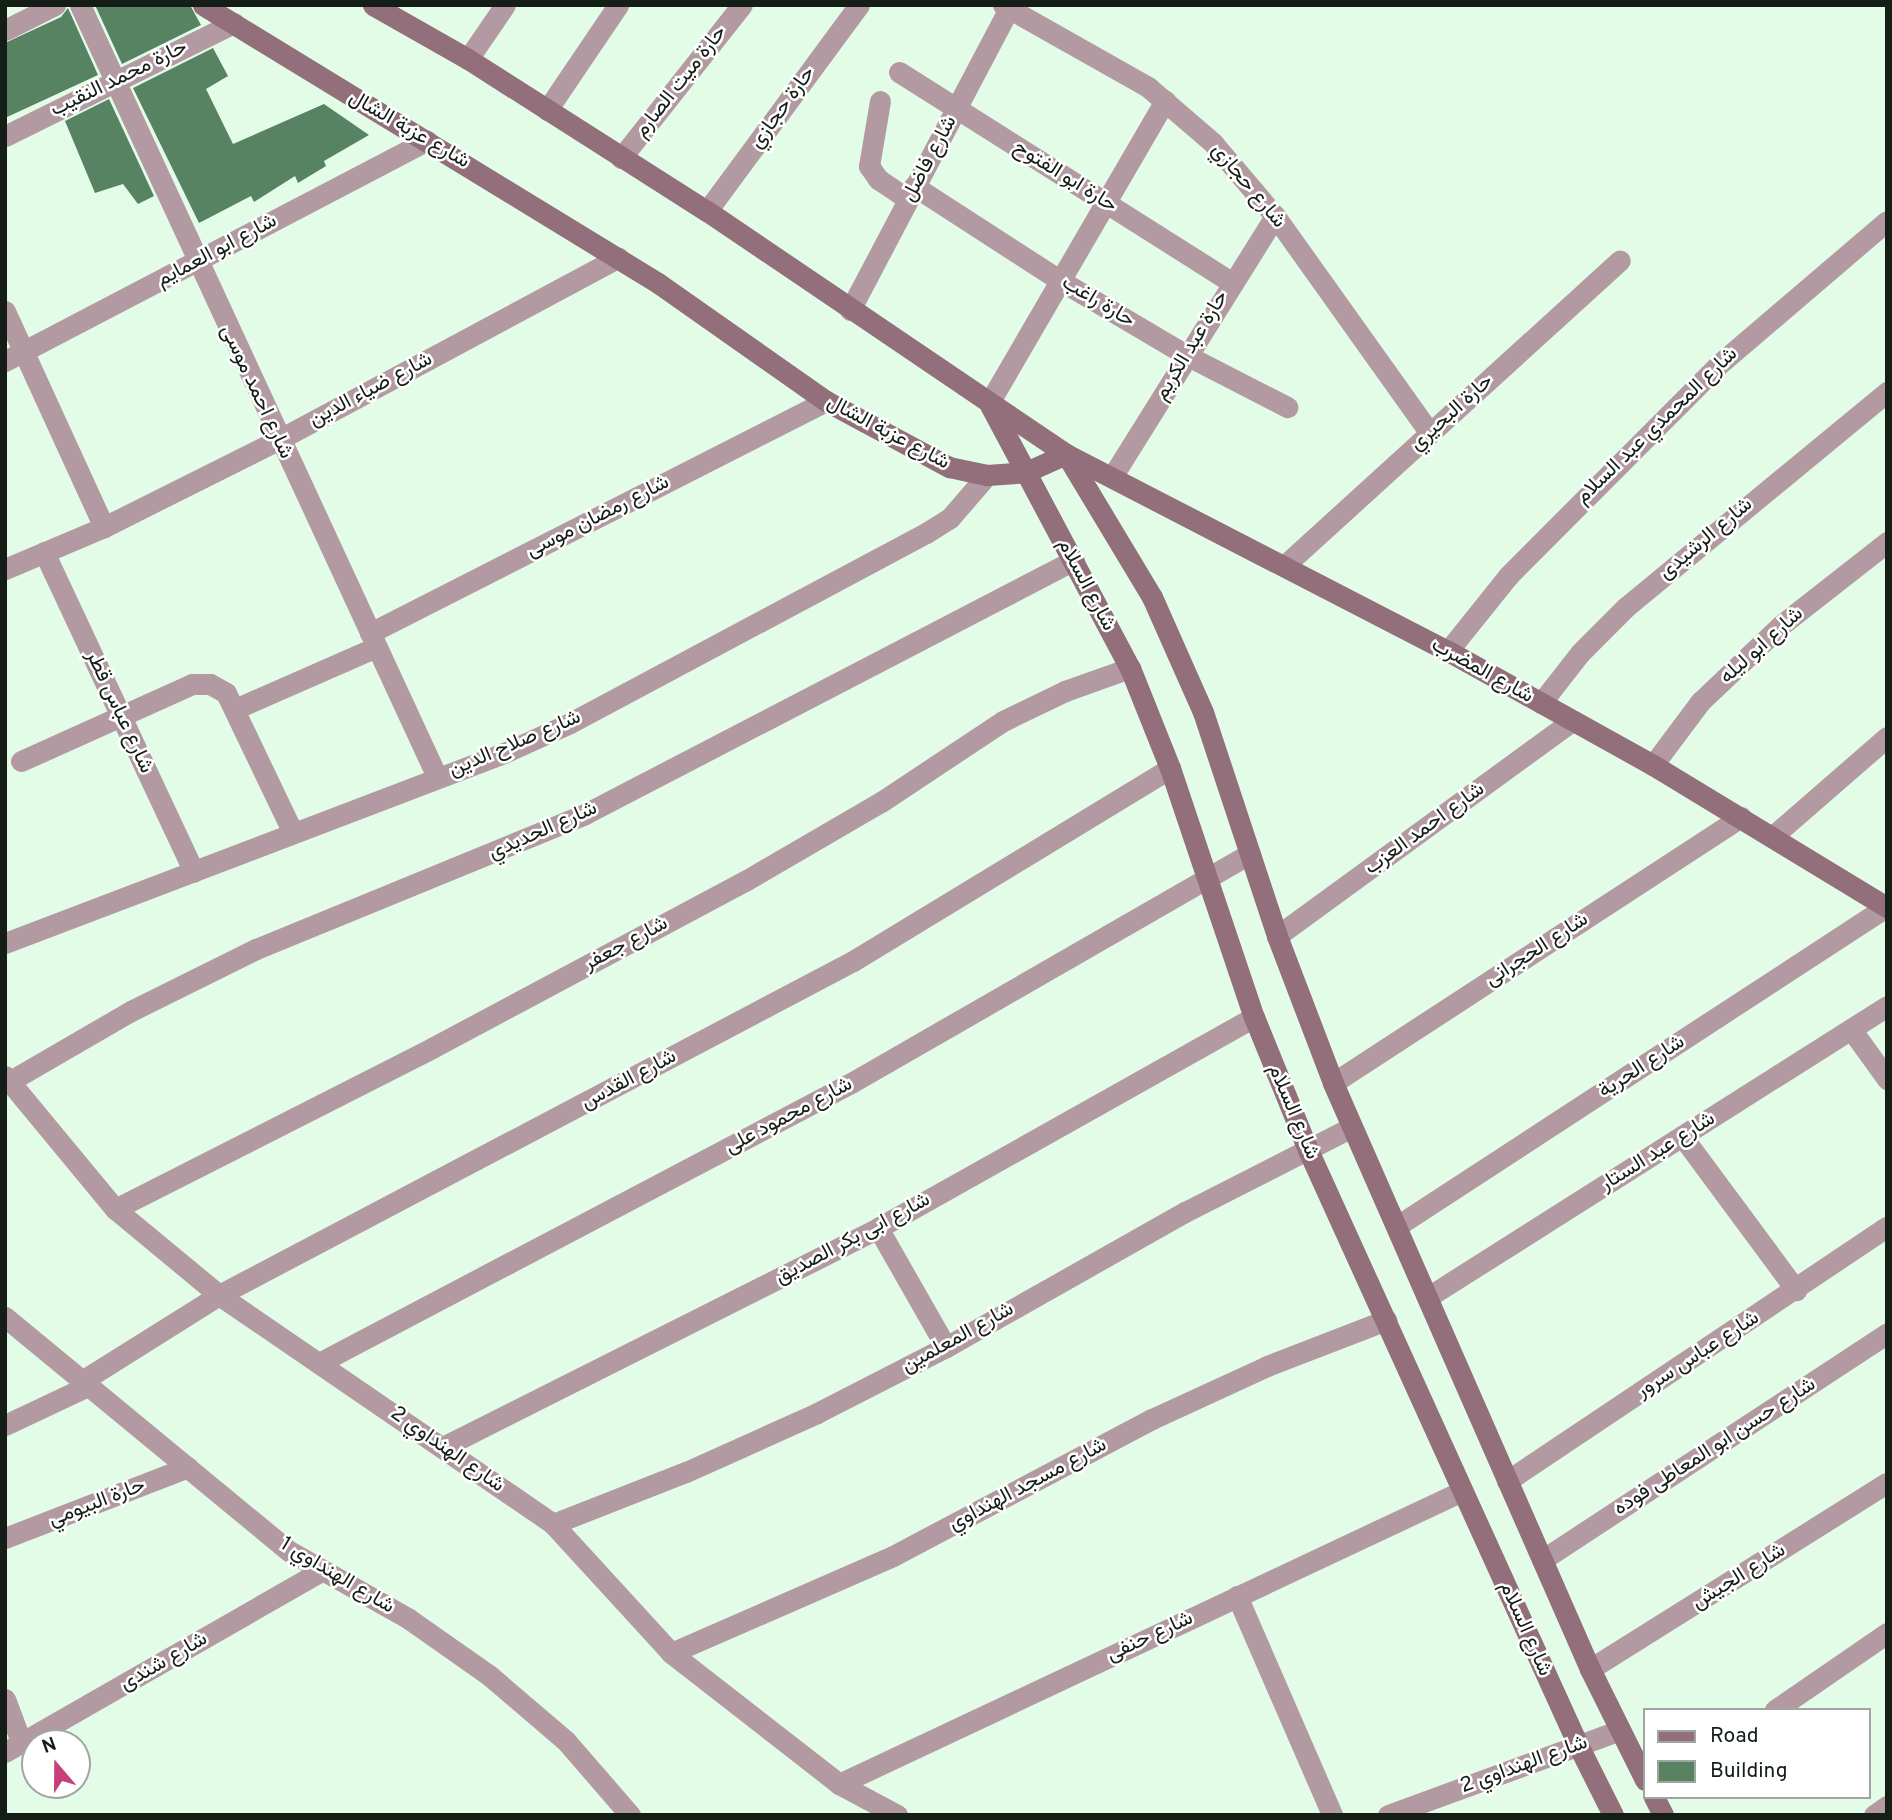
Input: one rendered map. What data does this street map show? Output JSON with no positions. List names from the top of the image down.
{
  "streets": {
    "street": [
      "حارة محمد النقيب",
      "حارة ميت الصارم",
      "حارة حجازي",
      "شارع عزبة الشال",
      "شارع فاضل",
      "حارة ابو الفتوح",
      "شارع حجازي",
      "شارع ابو العمايم",
      "حارة راغب",
      "حارة عبد الكريم",
      "شارع ضياء الدين",
      "شارع احمد موسى",
      "حارة البحيري",
      "شارع المحمدي عبد السلام",
      "شارع رمضان موسى",
      "شارع الرشيدى",
      "شارع السلام",
      "شارع ابو ليله",
      "شارع المضرب",
      "شارع عباس قطر",
      "شارع صلاح الدين",
      "شارع احمد العزب",
      "شارع الحديدي",
      "شارع جعفر",
      "شارع الحجرانى",
      "شارع الحرية",
      "شارع القدس",
      "شارع محمود على",
      "شارع عبد الستار",
      "شارع ابى بكر الصديق",
      "شارع المعلمين",
      "شارع عباس سرور",
      "شارع حسن ابو المعاطى فوده",
      "شارع الهنداوي 2",
      "شارع مسجد الهنداوي",
      "حارة البيومي",
      "شارع الهنداوي 1",
      "شارع الجيش",
      "شارع حنفى",
      "شارع شندى"
    ]
  },
  "crossings": [
    ["حارة محمد النقيب", "شارع عزبة الشال"],
    ["حارة محمد النقيب", "شارع احمد موسى"],
    ["شارع عزبة الشال", "شارع ابو العمايم"],
    ["شارع عزبة الشال", "شارع ضياء الدين"],
    ["شارع عزبة الشال", "شارع رمضان موسى"],
    ["شارع عزبة الشال", "شارع السلام"],
    ["شارع عزبة الشال", "شارع المضرب"],
    ["شارع عزبة الشال", "شارع صلاح الدين"],
    ["شارع فاضل", "حارة ابو الفتوح"],
    ["شارع فاضل", "شارع حجازي"],
    ["شارع فاضل", "حارة راغب"],
    ["حارة ابو الفتوح", "حارة عبد الكريم"],
    ["شارع حجازي", "حارة عبد الكريم"],
    ["شارع حجازي", "حارة البحيري"],
    ["شارع ابو العمايم", "شارع احمد موسى"],
    ["حارة راغب", "حارة عبد الكريم"],
    ["حارة عبد الكريم", "شارع المضرب"],
    ["شارع ضياء الدين", "شارع احمد موسى"],
    ["شارع ضياء الدين", "شارع عباس قطر"],
    ["شارع احمد موسى", "شارع رمضان موسى"],
    ["شارع احمد موسى", "شارع صلاح الدين"],
    ["حارة البحيري", "شارع المضرب"],
    ["شارع المحمدي عبد السلام", "شارع المضرب"],
    ["شارع الرشيدى", "شارع المضرب"],
    ["شارع السلام", "شارع المضرب"],
    ["شارع السلام", "شارع احمد العزب"],
    ["شارع السلام", "شارع الحديدي"],
    ["شارع السلام", "شارع جعفر"],
    ["شارع السلام", "شارع الحجرانى"],
    ["شارع السلام", "شارع الحرية"],
    ["شارع السلام", "شارع القدس"],
    ["شارع السلام", "شارع محمود على"],
    ["شارع السلام", "شارع عبد الستار"],
    ["شارع السلام", "شارع ابى بكر الصديق"],
    ["شارع السلام", "شارع المعلمين"],
    ["شارع السلام", "شارع عباس سرور"],
    ["شارع السلام", "شارع حسن ابو المعاطى فوده"],
    ["شارع السلام", "شارع الهنداوي 2"],
    ["شارع السلام", "شارع مسجد الهنداوي"],
    ["شارع السلام", "شارع الجيش"],
    ["شارع السلام", "شارع حنفى"],
    ["شارع ابو ليله", "شارع المضرب"],
    ["شارع المضرب", "شارع احمد العزب"],
    ["شارع المضرب", "شارع الحجرانى"],
    ["شارع المضرب", "شارع الحرية"],
    ["شارع عباس قطر", "شارع صلاح الدين"],
    ["شارع الحديدي", "شارع الهنداوي 2"],
    ["شارع جعفر", "شارع الهنداوي 2"],
    ["شارع القدس", "شارع الهنداوي 2"],
    ["شارع القدس", "شارع الهنداوي 1"],
    ["شارع محمود على", "شارع الهنداوي 2"],
    ["شارع ابى بكر الصديق", "شارع الهنداوي 2"],
    ["شارع المعلمين", "شارع الهنداوي 2"],
    ["شارع الهنداوي 2", "شارع مسجد الهنداوي"],
    ["شارع الهنداوي 2", "شارع حنفى"],
    ["حارة البيومي", "شارع الهنداوي 1"],
    ["شارع الهنداوي 1", "شارع شندى"]
  ],
  "legend": ["Road", "Building"],
  "north": "top"
}
